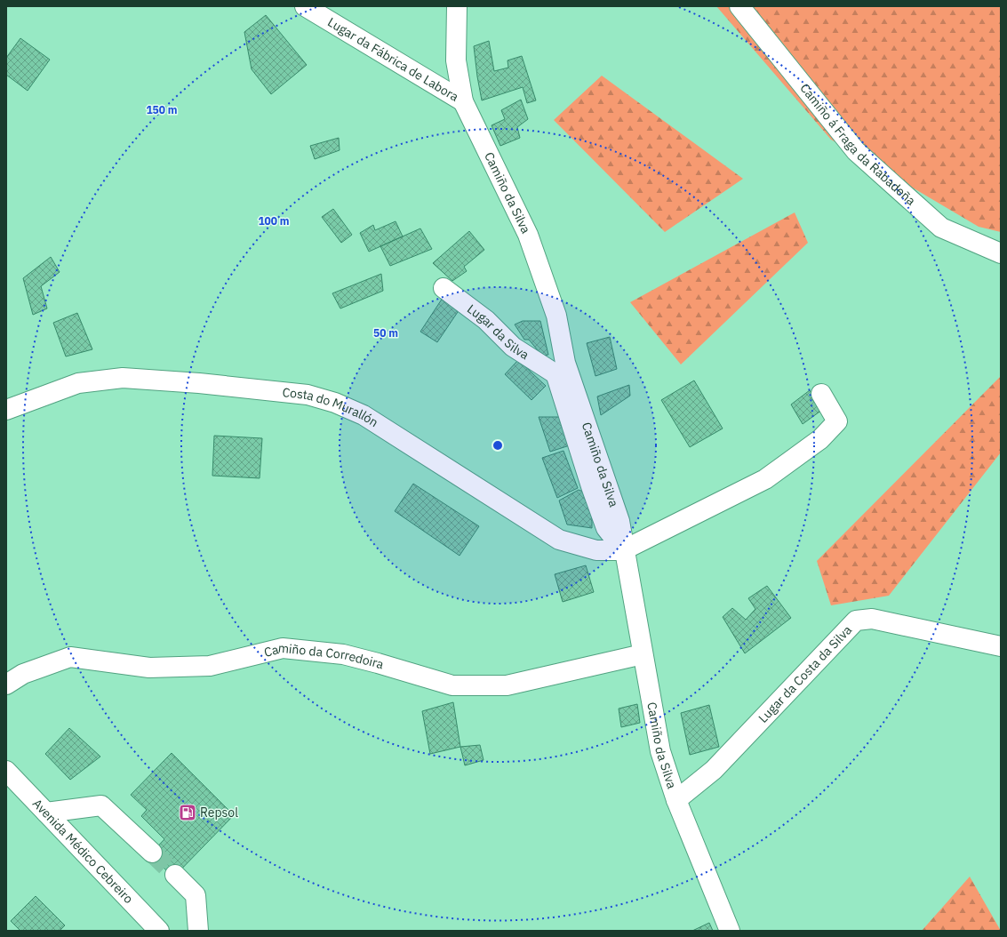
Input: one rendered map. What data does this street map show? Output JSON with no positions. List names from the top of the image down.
{
  "streets": {
    "street": [
      "Lugar da Fábrica de Labora",
      "Camiño á Fraga da Rabadeña",
      "Camiño da Silva",
      "Lugar da Silva",
      "Costa do Murallón",
      "Camiño da Corredoira",
      "Lugar da Costa da Silva",
      "Avenida Médico Cebreiro"
    ]
  },
  "crossings": [
    ["Lugar da Fábrica de Labora", "Camiño da Silva"],
    ["Camiño da Silva", "Costa do Murallón"],
    ["Camiño da Silva", "Camiño da Corredoira"],
    ["Camiño da Silva", "Lugar da Costa da Silva"]
  ],
  "places": {
    "fuel station": ["Repsol"]
  },
  "rings": ["150 m", "100 m", "50 m"]
}
